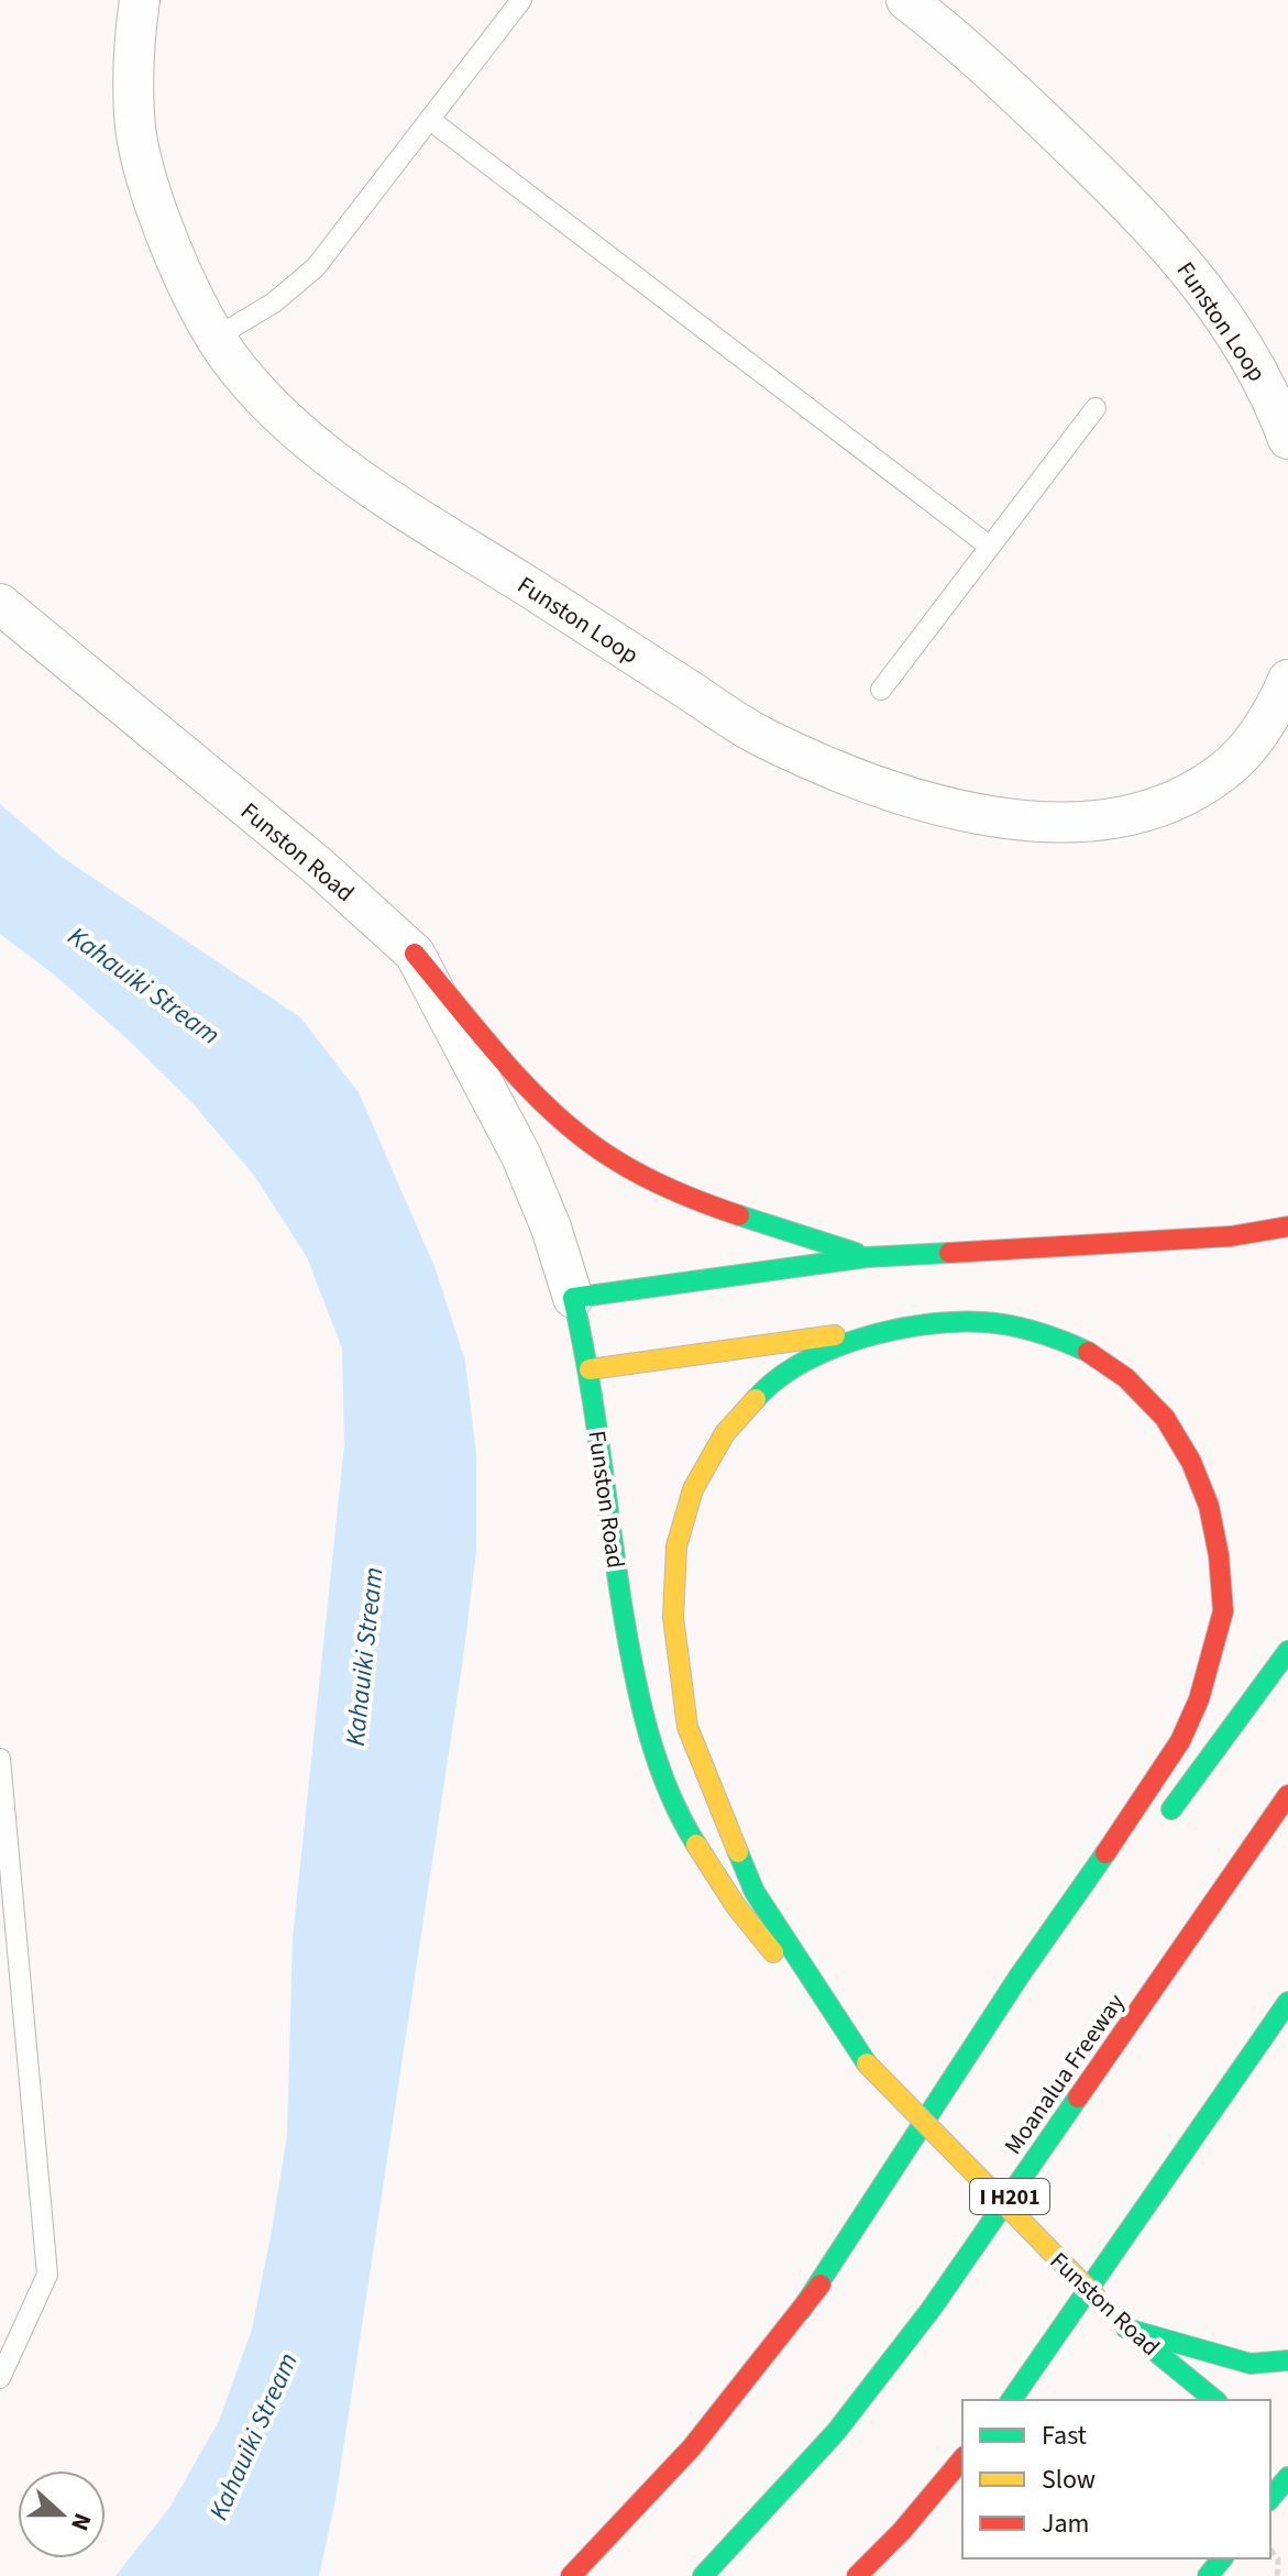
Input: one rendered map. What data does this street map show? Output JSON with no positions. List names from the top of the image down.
{
  "streets": {
    "main road": ["Funston Road", "Moanalua Freeway", "I H201"],
    "street": ["Funston Loop"]
  },
  "water": ["Kahauiki Stream"],
  "legend": ["Fast", "Slow", "Jam"],
  "north": "right"
}
